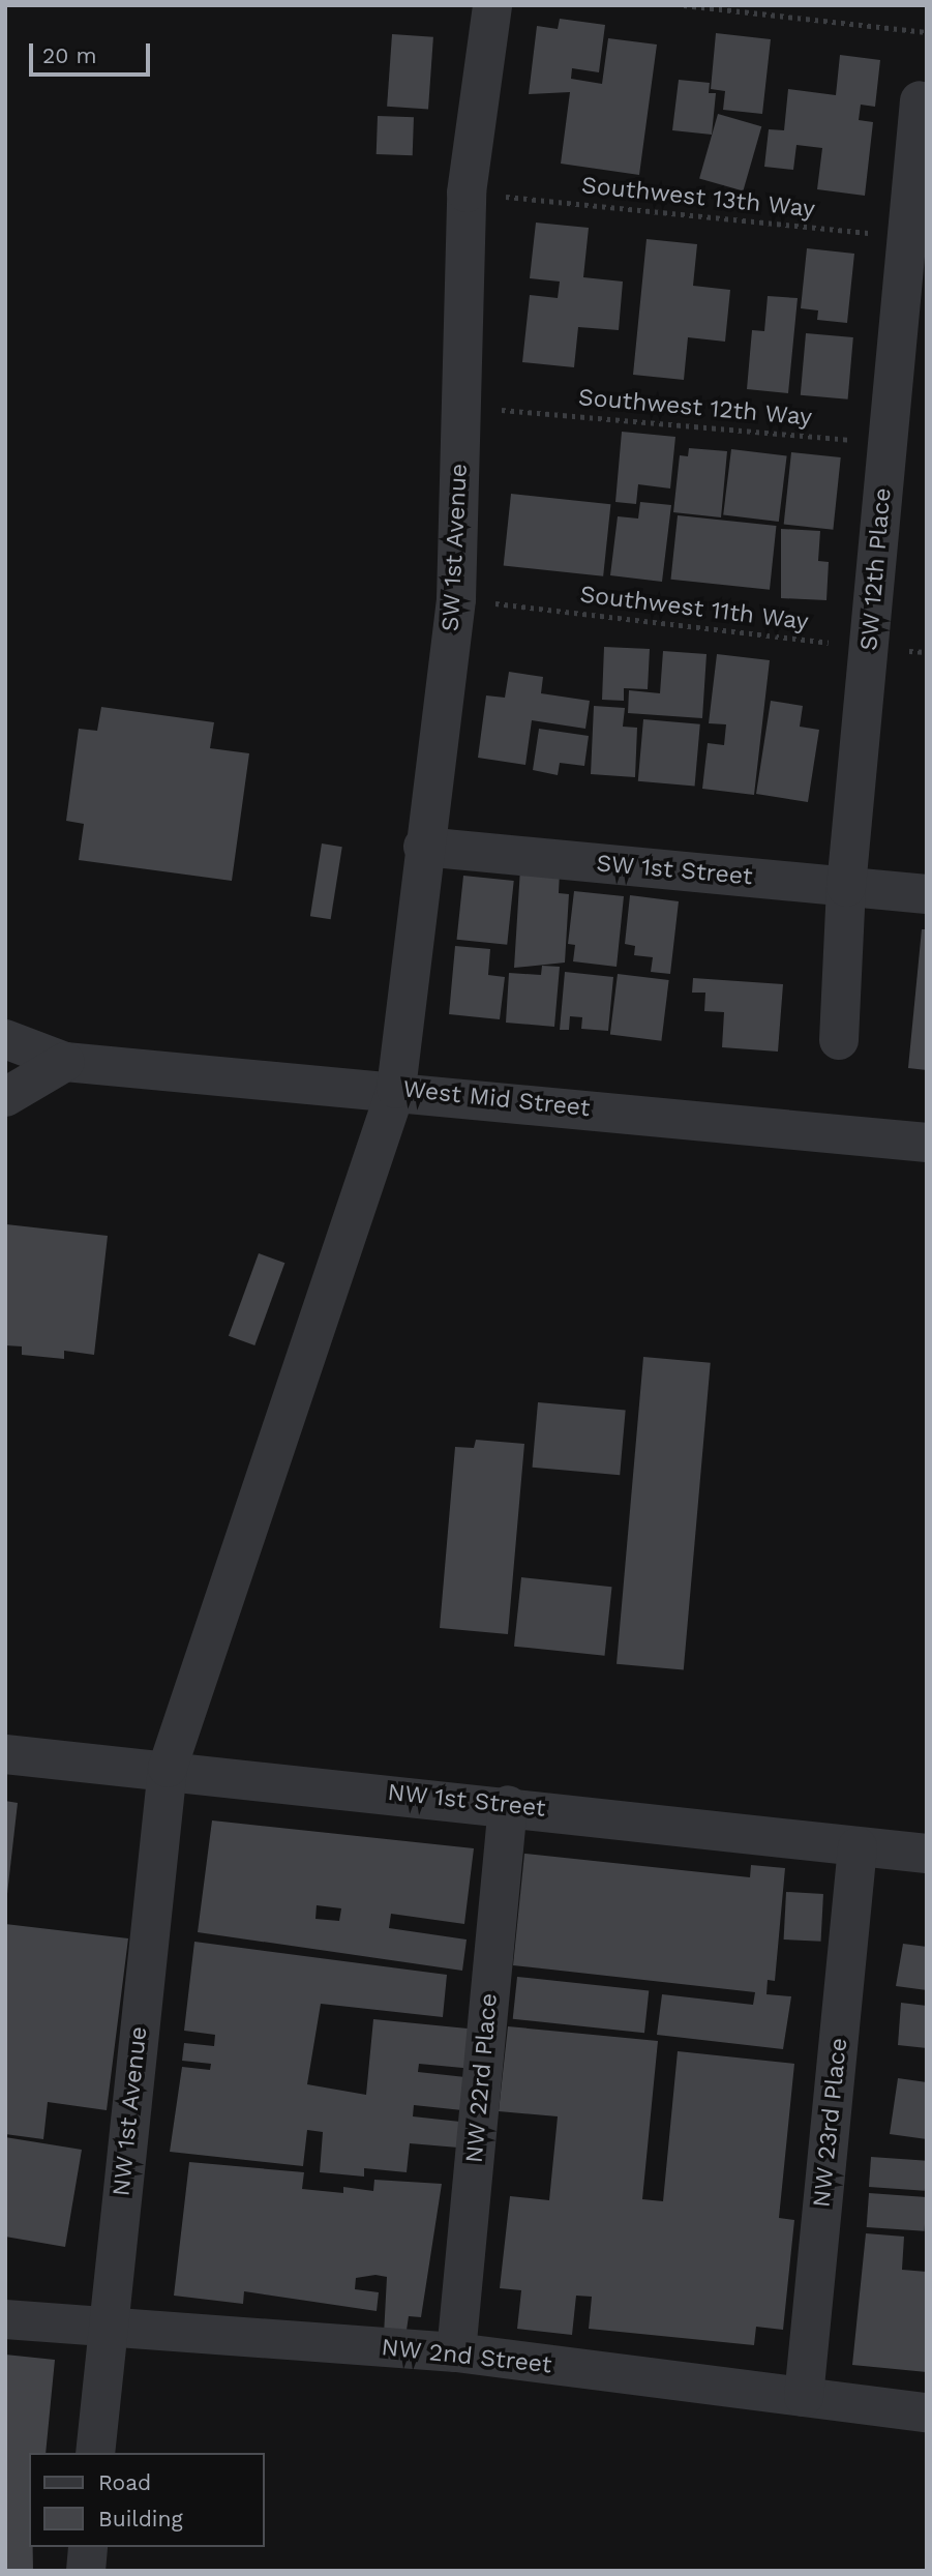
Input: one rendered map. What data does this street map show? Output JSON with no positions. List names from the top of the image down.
{
  "streets": {
    "street": [
      "SW 1st Avenue",
      "SW 12th Place",
      "SW 1st Street",
      "West Mid Street",
      "NW 1st Street",
      "NW 22rd Place",
      "NW 1st Avenue",
      "NW 23rd Place",
      "NW 2nd Street"
    ],
    "path": ["Southwest 13th Way", "Southwest 12th Way", "Southwest 11th Way"]
  },
  "crossings": [
    ["Southwest 13th Way", "SW 1st Avenue"],
    ["Southwest 13th Way", "SW 12th Place"],
    ["Southwest 12th Way", "SW 1st Avenue"],
    ["Southwest 12th Way", "SW 12th Place"],
    ["SW 1st Avenue", "Southwest 11th Way"],
    ["SW 1st Avenue", "SW 1st Street"],
    ["SW 1st Avenue", "West Mid Street"],
    ["SW 1st Avenue", "NW 1st Avenue"],
    ["SW 12th Place", "Southwest 11th Way"],
    ["SW 12th Place", "SW 1st Street"],
    ["West Mid Street", "NW 1st Avenue"],
    ["NW 1st Street", "NW 22rd Place"],
    ["NW 1st Street", "NW 1st Avenue"],
    ["NW 1st Street", "NW 23rd Place"],
    ["NW 22rd Place", "NW 2nd Street"],
    ["NW 1st Avenue", "NW 2nd Street"],
    ["NW 23rd Place", "NW 2nd Street"]
  ],
  "legend": ["Road", "Building"],
  "scale_bar": "20 m"
}
